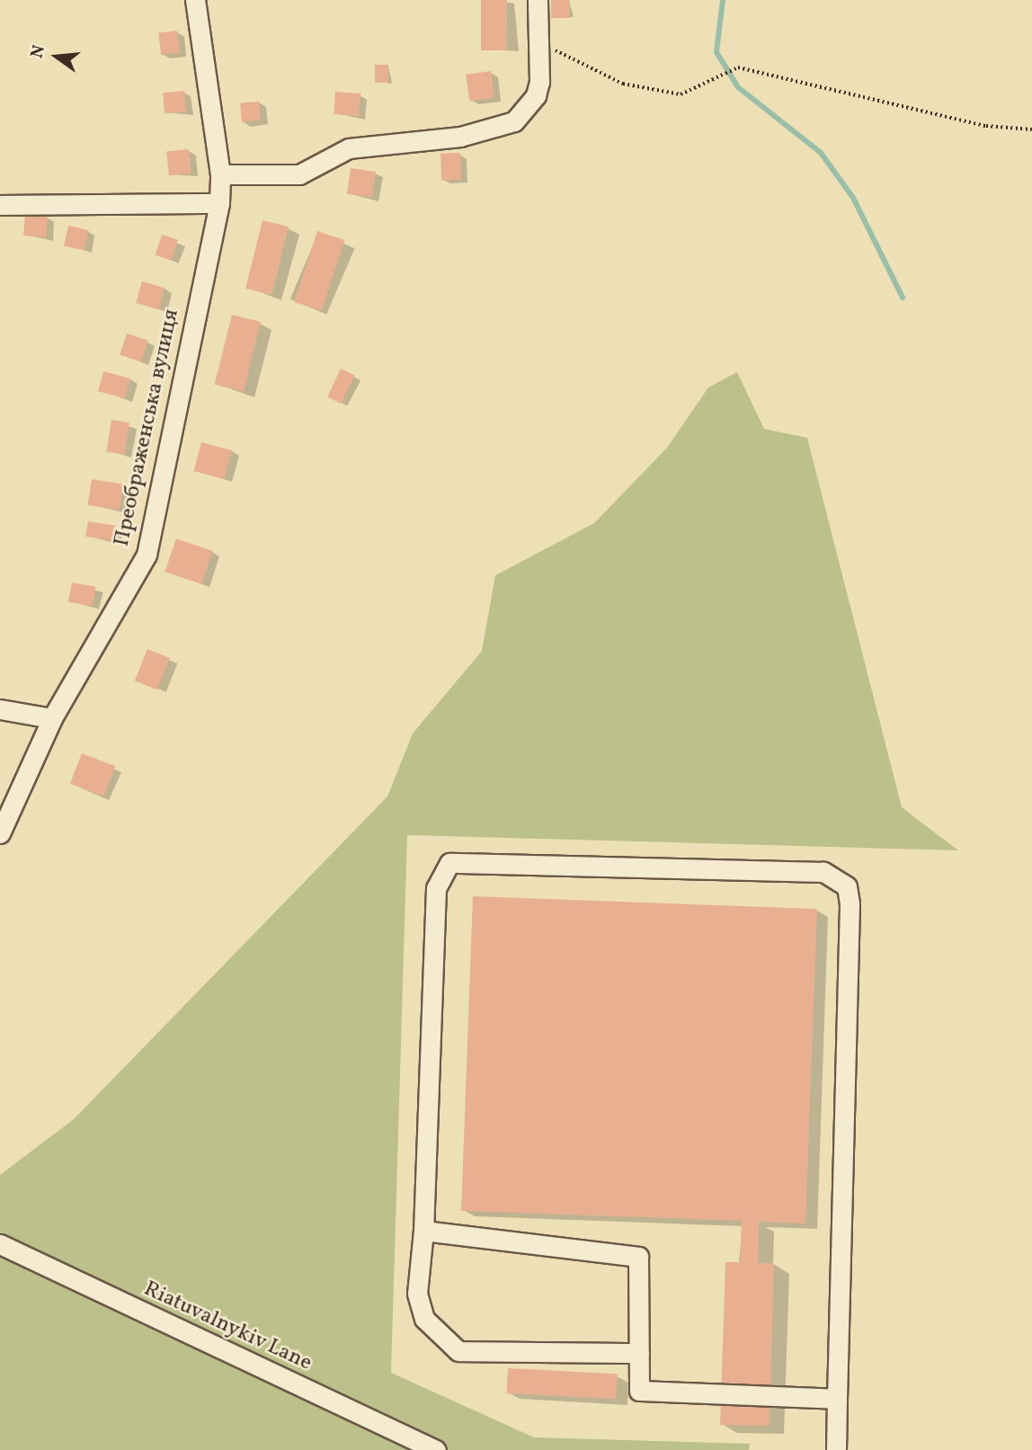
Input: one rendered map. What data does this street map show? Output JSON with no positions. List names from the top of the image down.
{
  "streets": {
    "street": ["Преображенська вулиця", "Riatuvalnykiv Lane"]
  },
  "north": "left"
}
